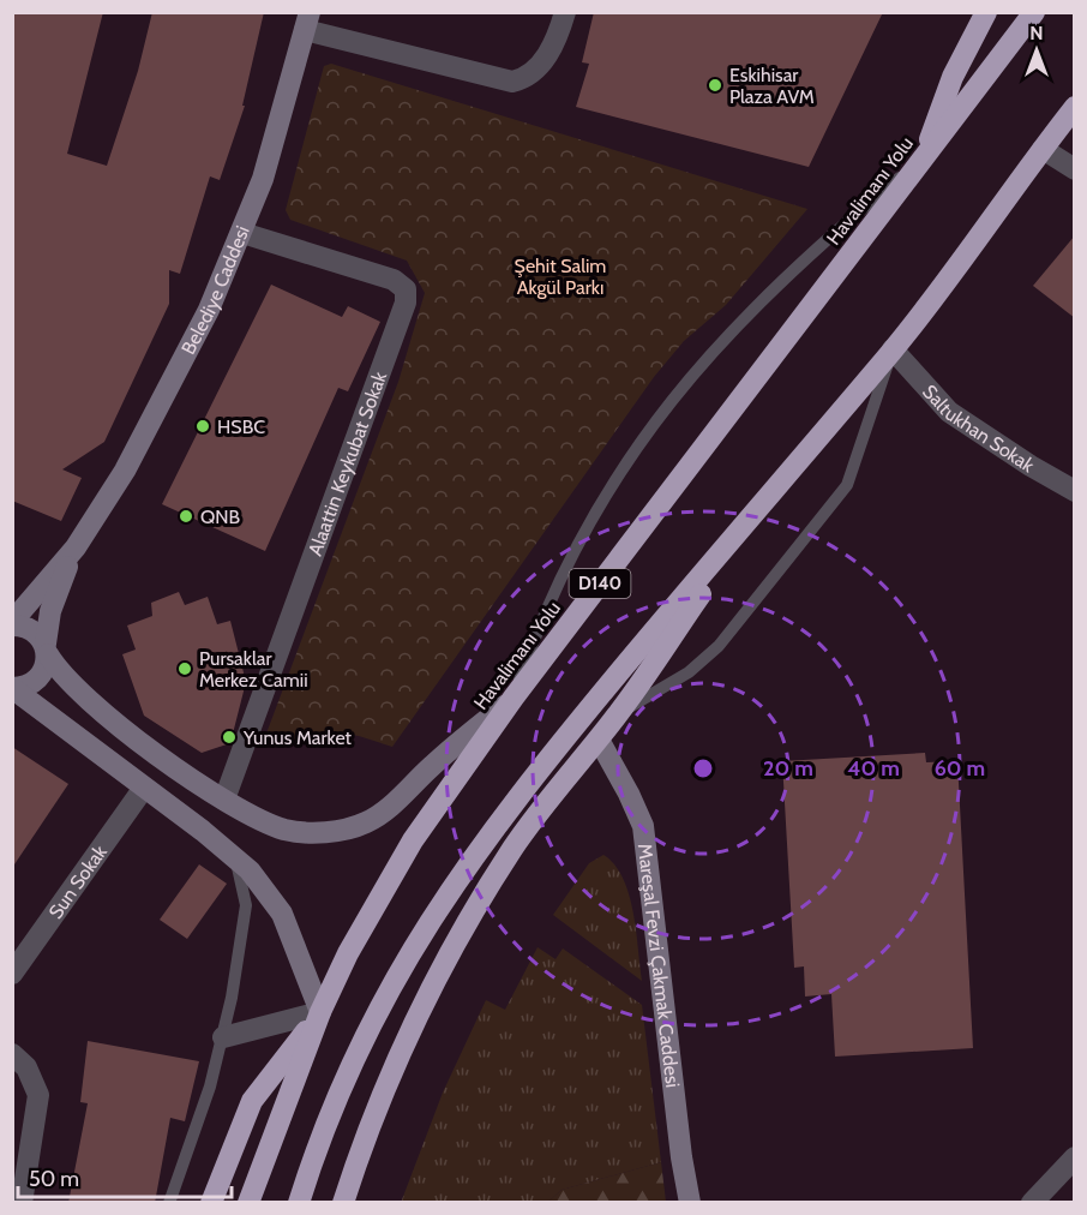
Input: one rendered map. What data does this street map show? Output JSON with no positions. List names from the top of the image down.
{
  "streets": {
    "highway": ["Havalimanı Yolu", "D140"],
    "street": [
      "Belediye Caddesi",
      "Saltukhan Sokak",
      "Alaattin Keykubat Sokak",
      "Sun Sokak",
      "Mareşal Fevzi Çakmak Caddesi"
    ]
  },
  "crossings": [
    ["Belediye Caddesi", "Alaattin Keykubat Sokak"]
  ],
  "parks": ["Şehit Salim Akgül Parkı"],
  "places": [
    "Eskihisar Plaza AVM",
    "HSBC",
    "QNB",
    "Pursaklar Merkez Camii",
    "Yunus Market"
  ],
  "scale_bar": "50 m",
  "north": "top",
  "rings": ["20 m", "40 m", "60 m"]
}
